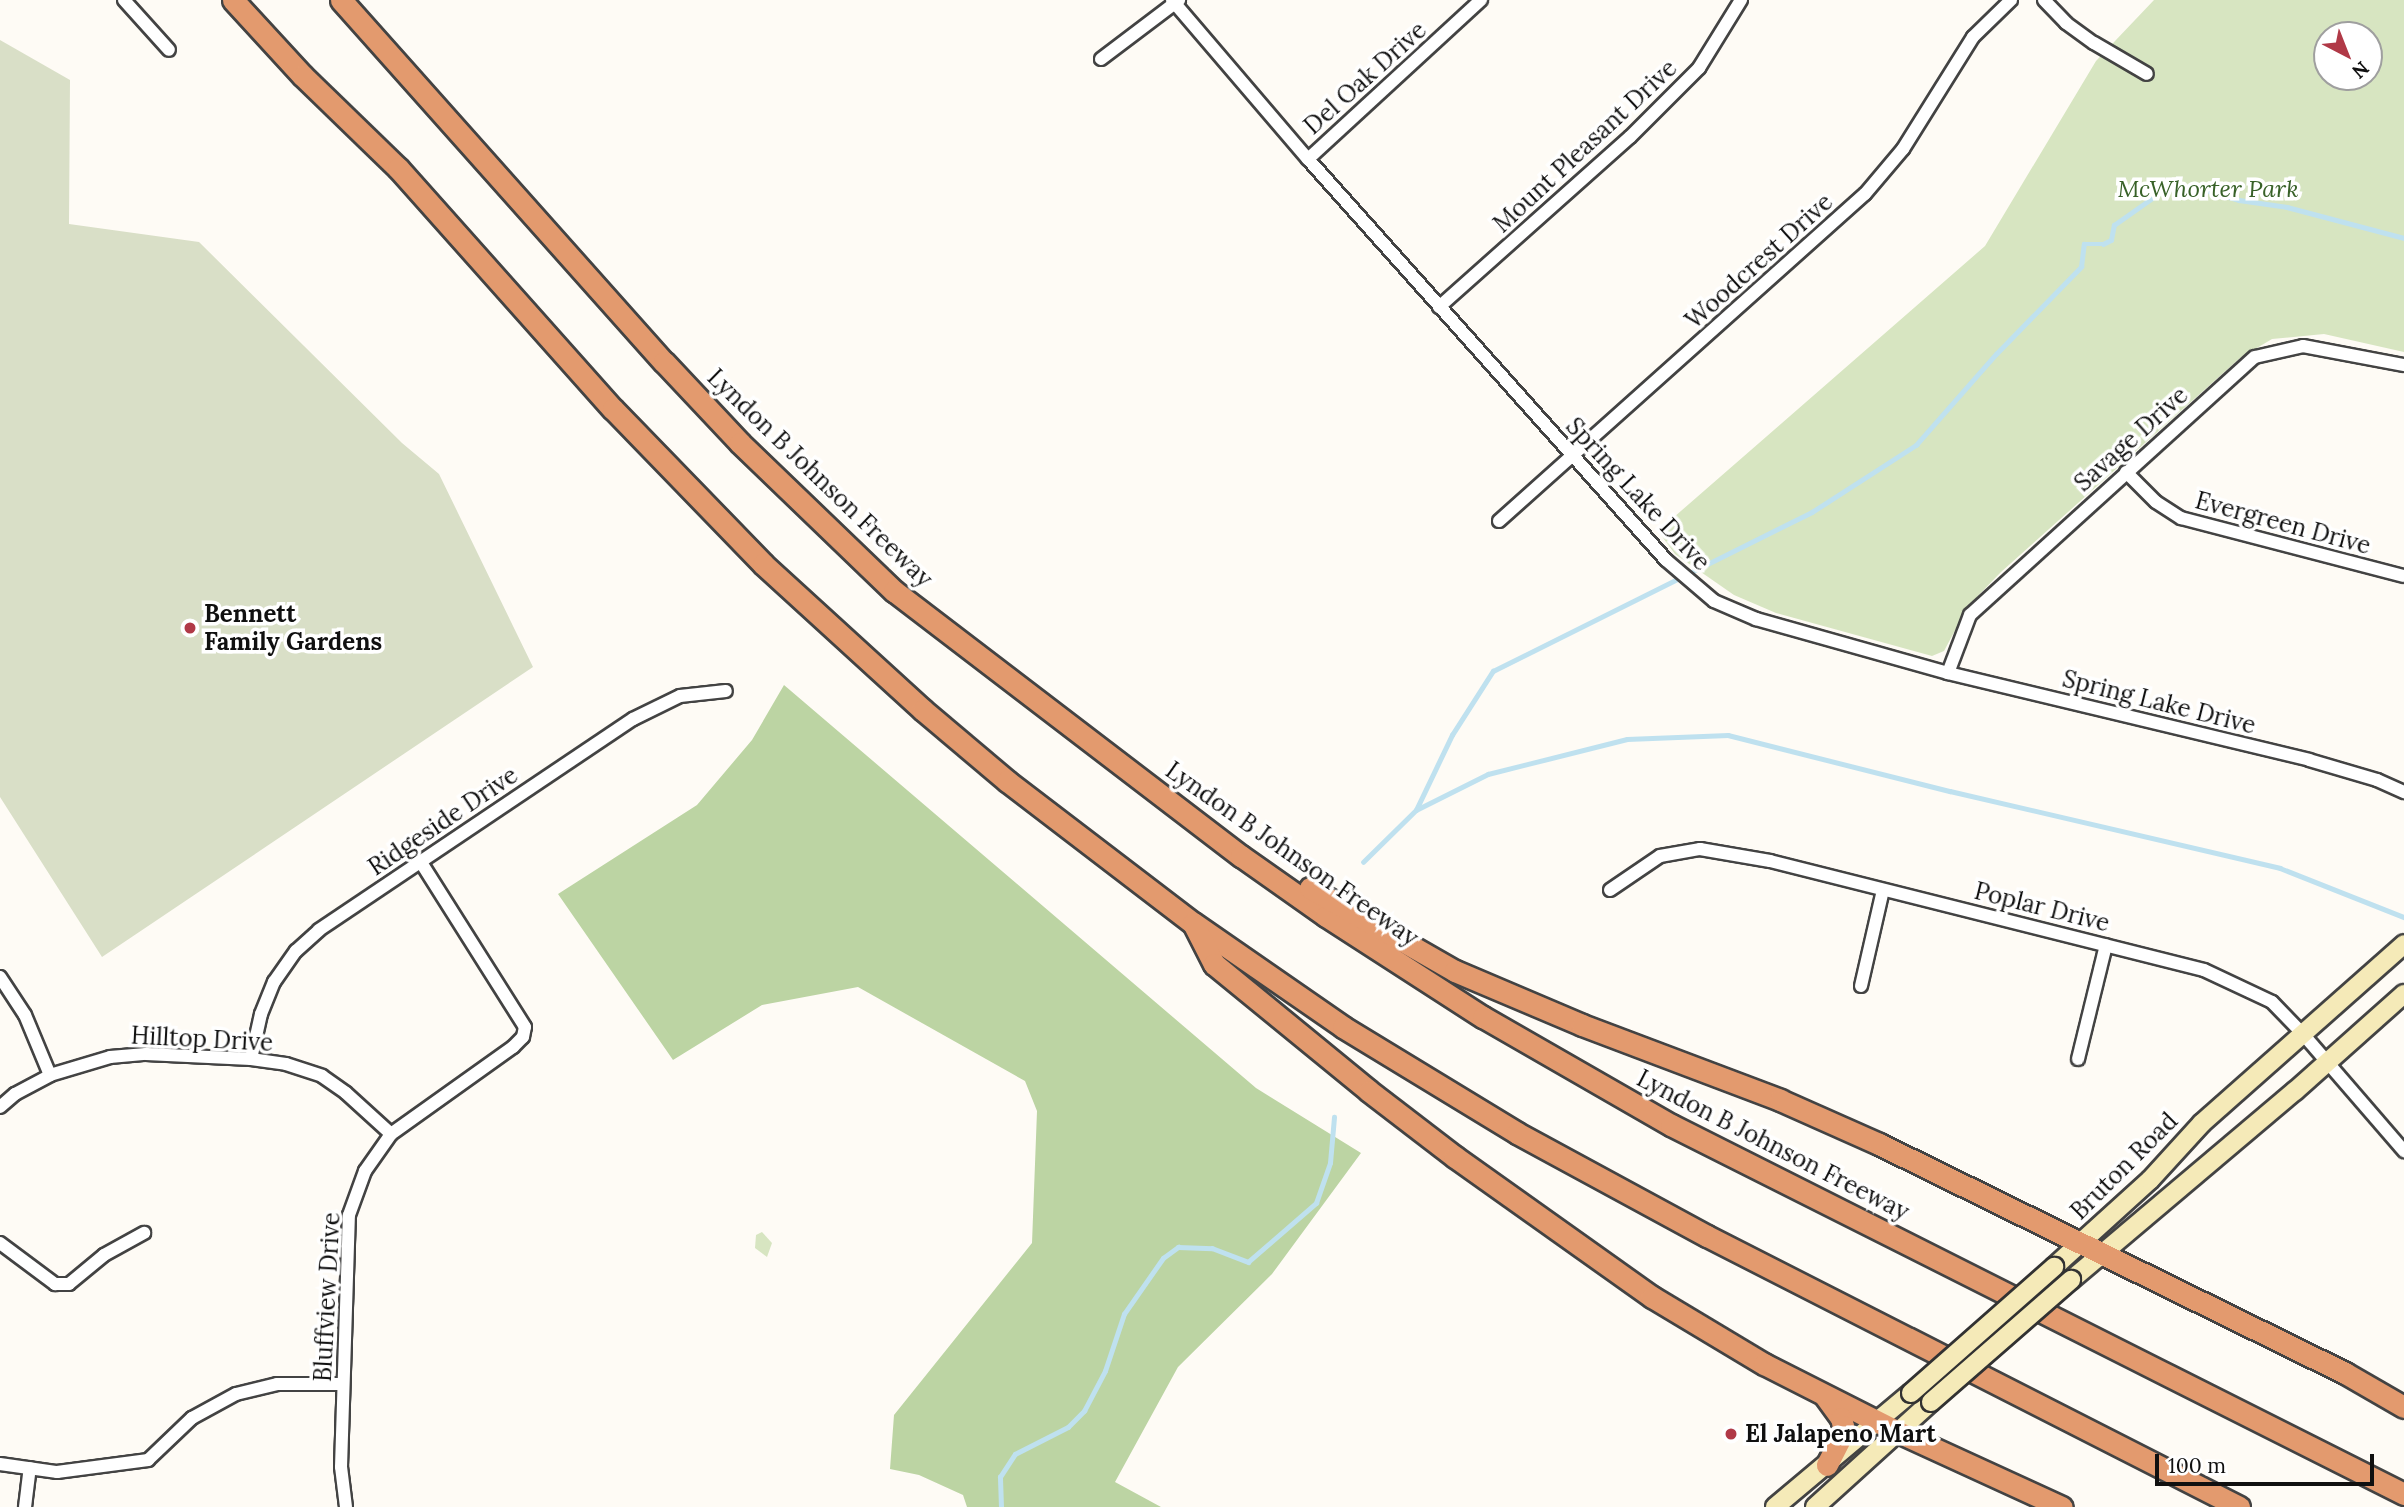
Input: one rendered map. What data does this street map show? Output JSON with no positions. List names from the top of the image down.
{
  "streets": {
    "highway": ["Lyndon B Johnson Freeway"],
    "main road": ["Bruton Road"],
    "street": [
      "Del Oak Drive",
      "Mount Pleasant Drive",
      "Woodcrest Drive",
      "Savage Drive",
      "Spring Lake Drive",
      "Evergreen Drive",
      "Ridgeside Drive",
      "Poplar Drive",
      "Hilltop Drive",
      "Bluffview Drive"
    ]
  },
  "crossings": [
    ["Del Oak Drive", "Spring Lake Drive"],
    ["Mount Pleasant Drive", "Spring Lake Drive"],
    ["Woodcrest Drive", "Spring Lake Drive"],
    ["Savage Drive", "Spring Lake Drive"],
    ["Savage Drive", "Evergreen Drive"],
    ["Ridgeside Drive", "Hilltop Drive"],
    ["Ridgeside Drive", "Bluffview Drive"],
    ["Poplar Drive", "Bruton Road"],
    ["Hilltop Drive", "Bluffview Drive"]
  ],
  "parks": ["McWhorter Park"],
  "places": ["Bennett Family Gardens", "El Jalapeno Mart"],
  "scale_bar": "100 m",
  "north": "bottom right"
}
